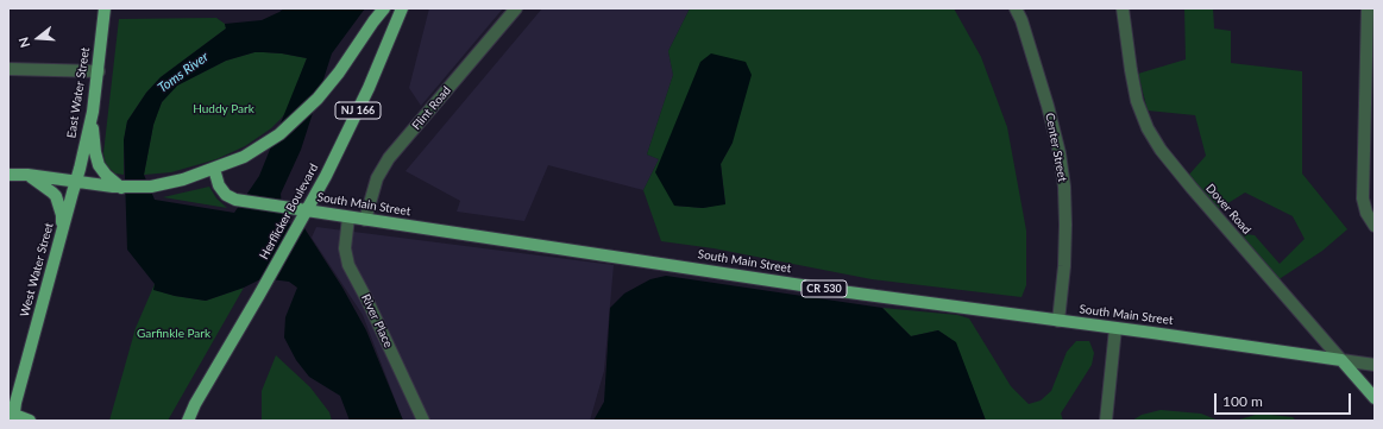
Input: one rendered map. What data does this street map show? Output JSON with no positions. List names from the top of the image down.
{
  "streets": {
    "main road": [
      "East Water Street",
      "NJ 166",
      "South Main Street",
      "Dover Road",
      "Herflicker Boulevard",
      "West Water Street",
      "CR 530"
    ],
    "street": ["Flint Road", "Center Street", "River Place"]
  },
  "crossings": [
    ["East Water Street", "NJ 166"],
    ["East Water Street", "West Water Street"],
    ["Flint Road", "South Main Street"],
    ["NJ 166", "South Main Street"],
    ["NJ 166", "West Water Street"],
    ["Center Street", "South Main Street"],
    ["South Main Street", "Dover Road"],
    ["South Main Street", "Herflicker Boulevard"],
    ["South Main Street", "River Place"]
  ],
  "water": ["Toms River"],
  "parks": ["Huddy Park", "Garfinkle Park"],
  "scale_bar": "100 m",
  "north": "left"
}
